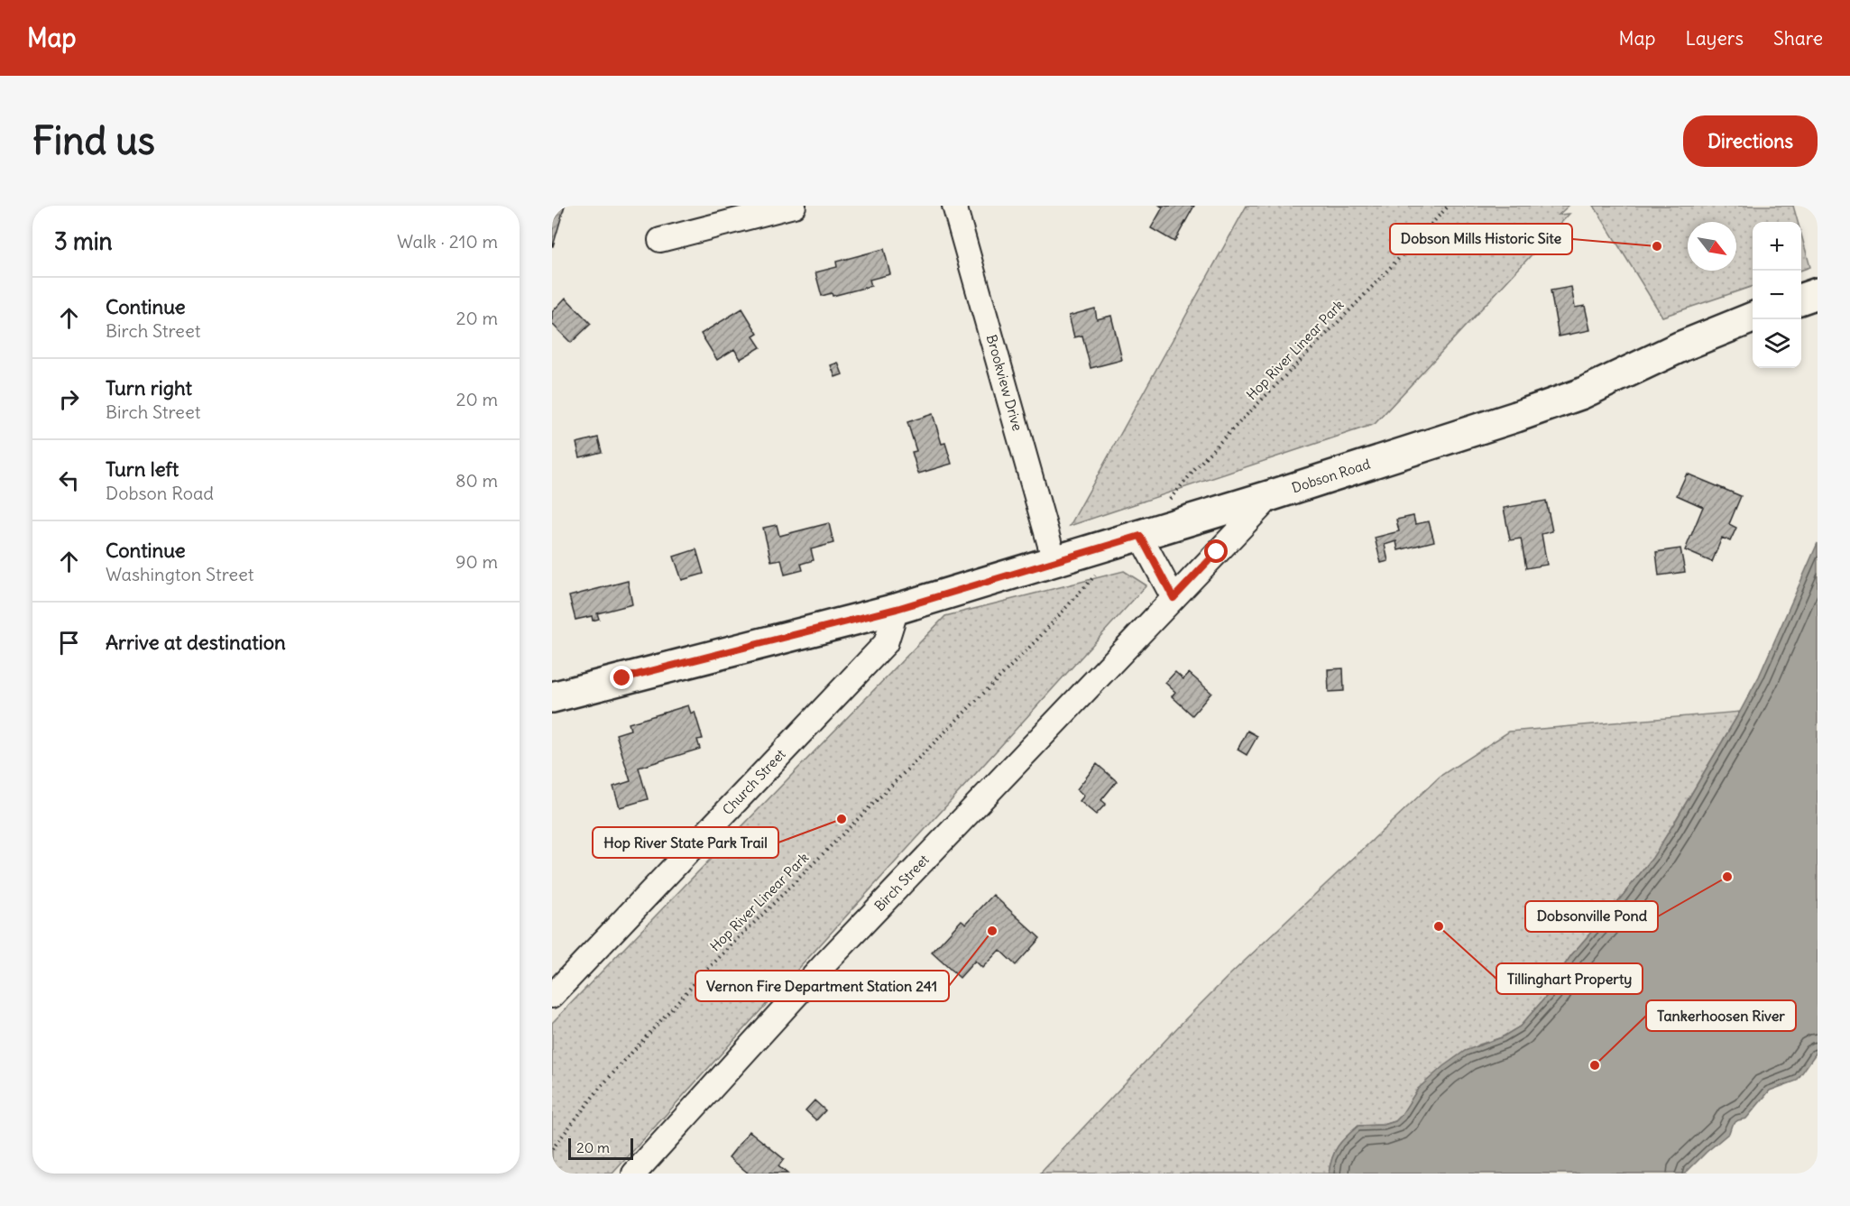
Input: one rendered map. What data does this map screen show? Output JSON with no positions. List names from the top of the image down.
{
  "streets": {
    "street": [
      "Brookview Drive",
      "Dobson Road",
      "Church Street",
      "Birch Street"
    ],
    "path": ["Hop River Linear Park"]
  },
  "crossings": [
    ["Brookview Drive", "Dobson Road"],
    ["Dobson Road", "Church Street"],
    ["Dobson Road", "Birch Street"]
  ],
  "places": [
    "Dobson Mills Historic Site",
    "Hop River State Park Trail",
    "Dobsonville Pond",
    "Tillinghart Property",
    "Vernon Fire Department Station 241",
    "Tankerhoosen River"
  ],
  "scale_bar": "20 m",
  "north": "bottom right",
  "page": {
    "header": "Map",
    "nav": ["Map", "Layers", "Share"],
    "buttons": "Directions",
    "title": "Find us",
    "heading": ["3 min", "Walk · 210 m"],
    "map_buttons": ["+", "−"],
    "list": [
      ["Continue", "Birch Street", "20 m"],
      ["Turn right", "Birch Street", "20 m"],
      ["Turn left", "Dobson Road", "80 m"],
      ["Continue", "Washington Street", "90 m"],
      "Arrive at destination"
    ],
    "scale": "20 m"
  }
}
